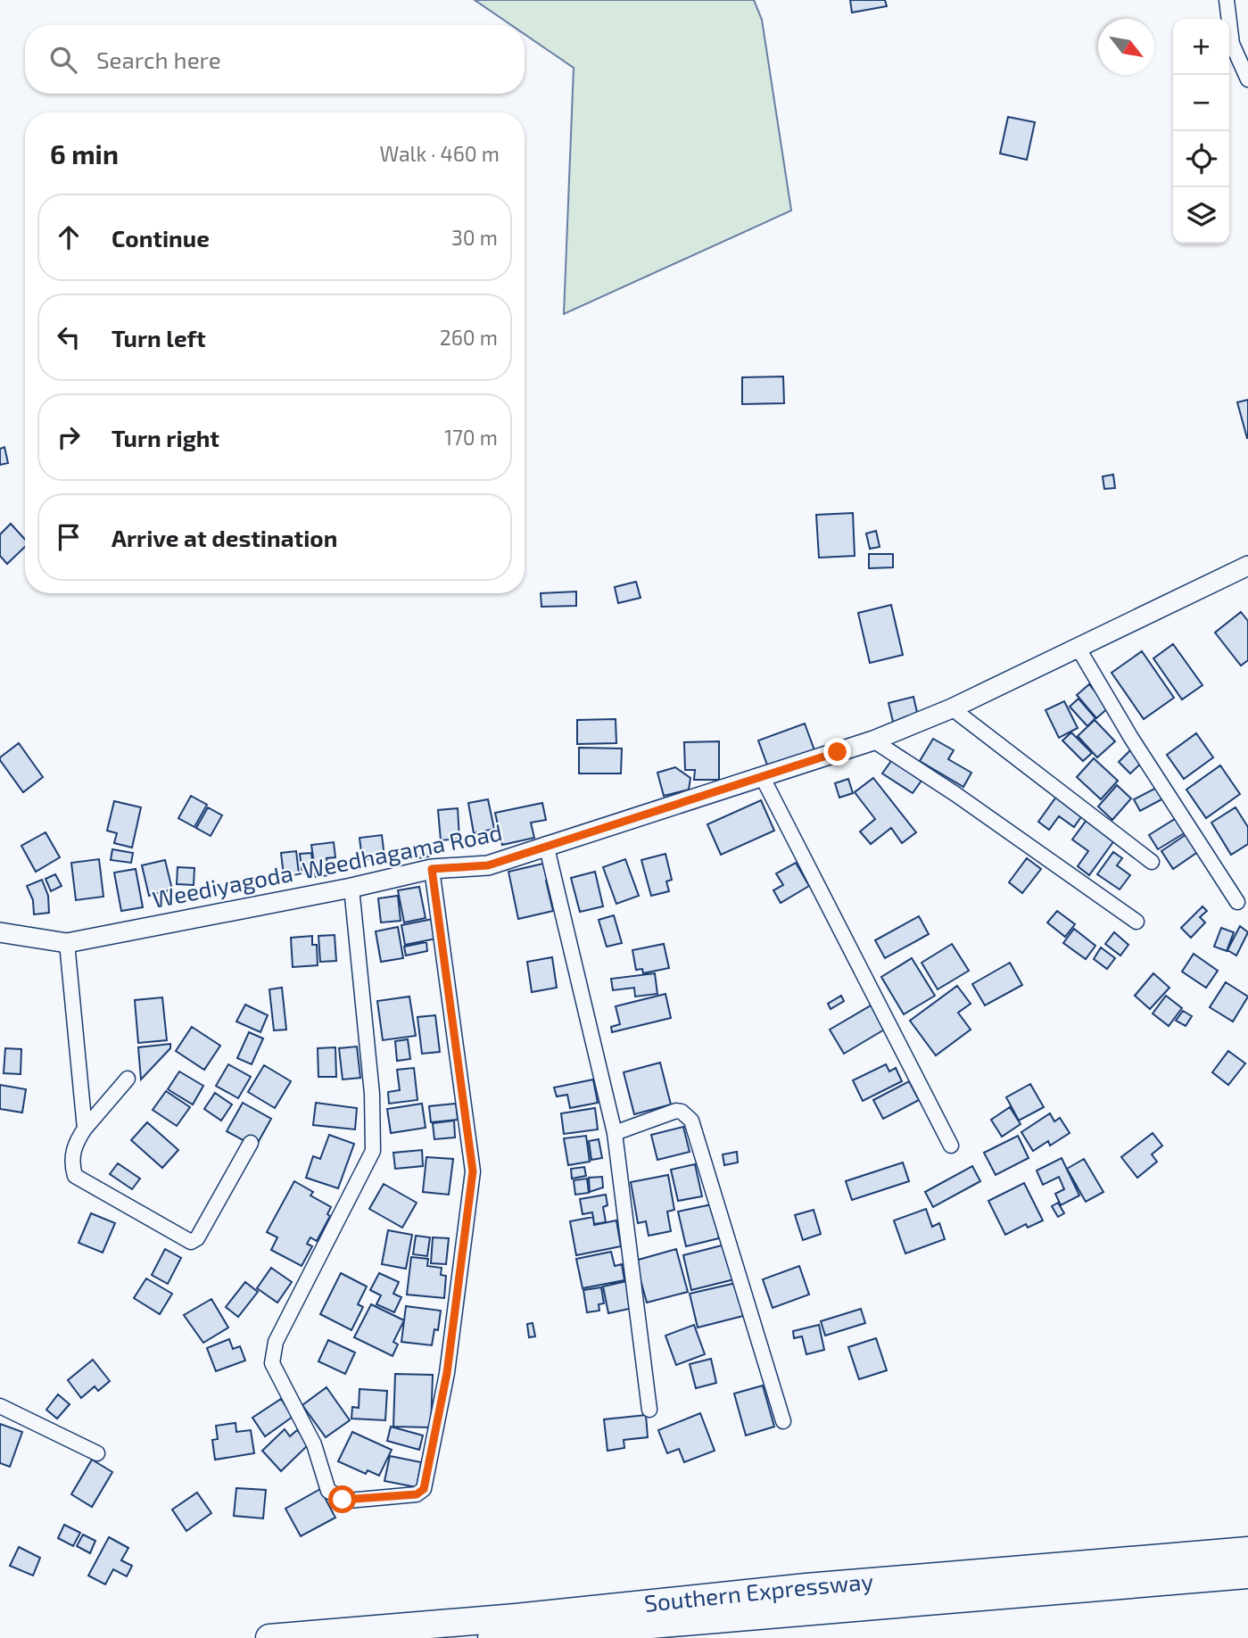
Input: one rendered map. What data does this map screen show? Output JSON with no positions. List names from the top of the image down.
{
  "streets": {
    "highway": ["Southern Expressway"],
    "street": ["Weediyagoda-Weedhagama Road"]
  },
  "north": "bottom right",
  "page": {
    "map_buttons": ["+", "−"],
    "search": "Search here",
    "heading": ["6 min", "Walk · 460 m"],
    "list": [
      ["Continue", "30 m"],
      ["Turn left", "260 m"],
      ["Turn right", "170 m"],
      "Arrive at destination"
    ]
  }
}
